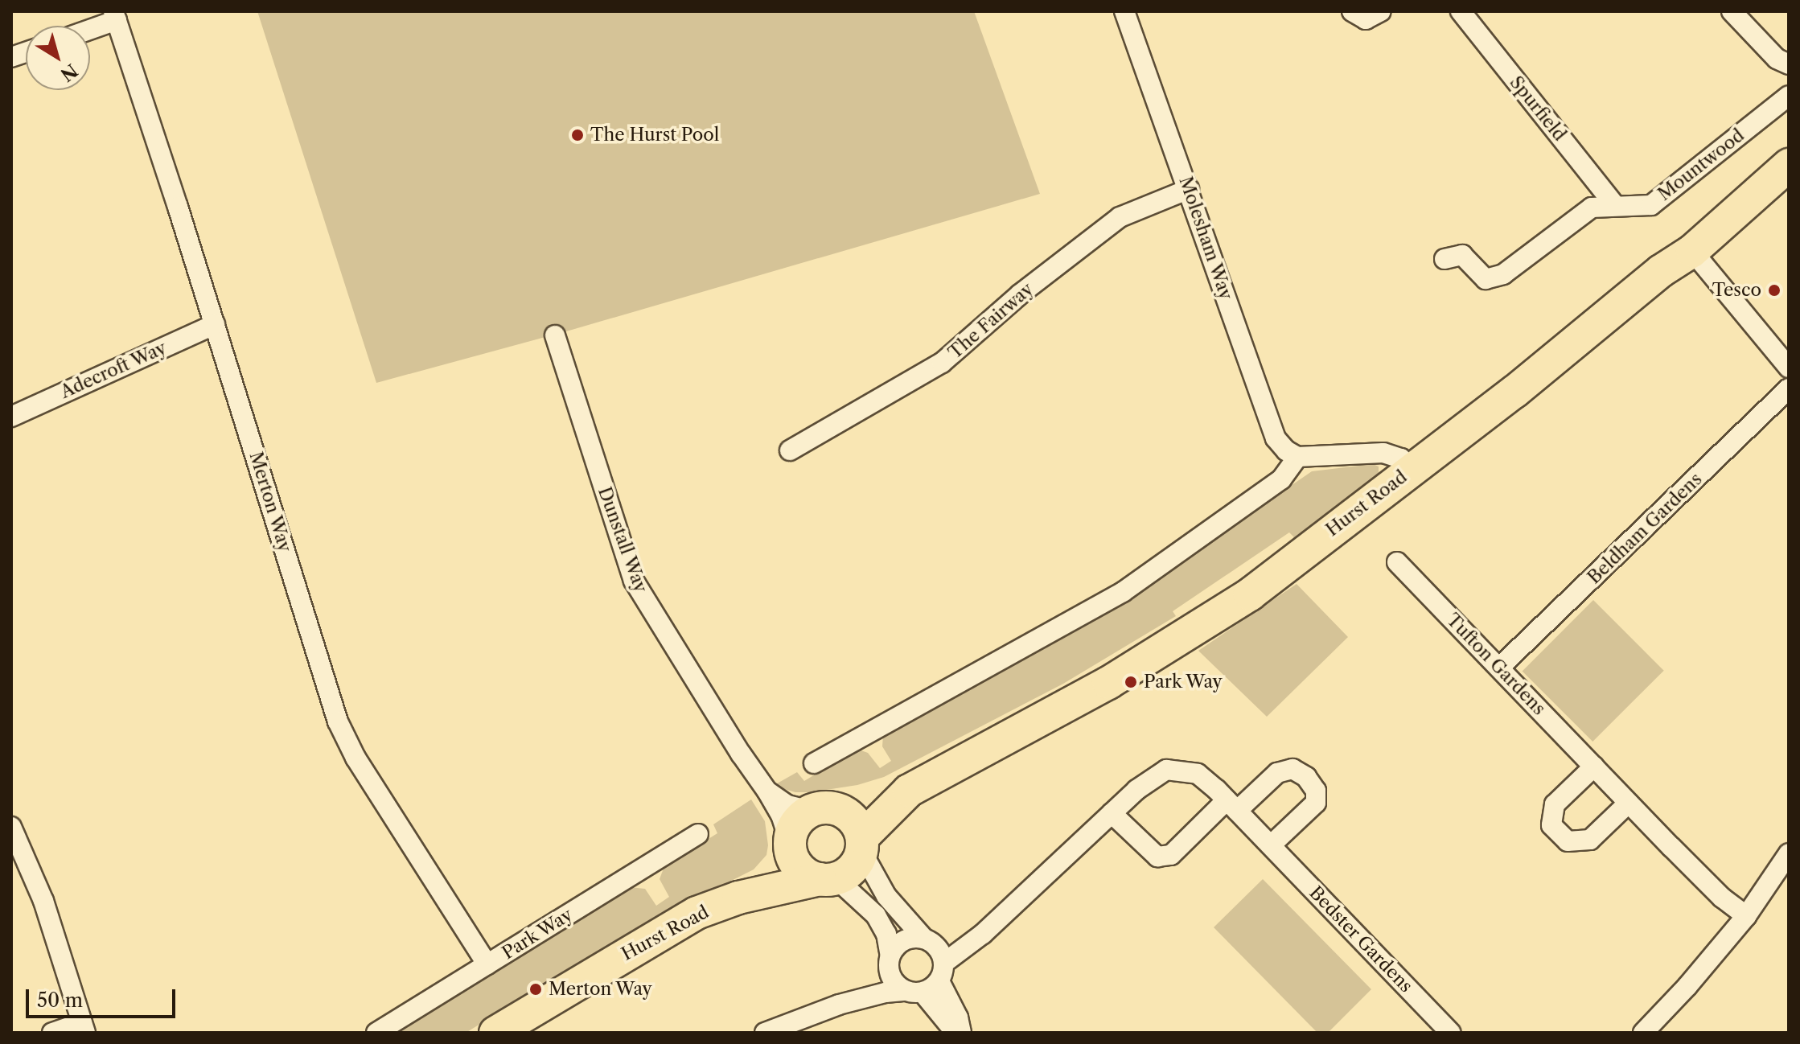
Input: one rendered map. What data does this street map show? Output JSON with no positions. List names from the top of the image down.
{
  "streets": {
    "main road": ["Hurst Road"],
    "street": [
      "Spurfield",
      "Mountwood",
      "Molesham Way",
      "The Fairway",
      "Adecroft Way",
      "Merton Way",
      "Beldham Gardens",
      "Dunstall Way",
      "Tufton Gardens",
      "Park Way",
      "Bedster Gardens"
    ]
  },
  "crossings": [
    ["Spurfield", "Mountwood"],
    ["Molesham Way", "The Fairway"],
    ["Adecroft Way", "Merton Way"],
    ["Merton Way", "Park Way"],
    ["Hurst Road", "Dunstall Way"],
    ["Beldham Gardens", "Tufton Gardens"]
  ],
  "places": [
    "The Hurst Pool",
    "Tesco",
    "Park Way",
    "Merton Way"
  ],
  "scale_bar": "50 m",
  "north": "bottom right"
}
